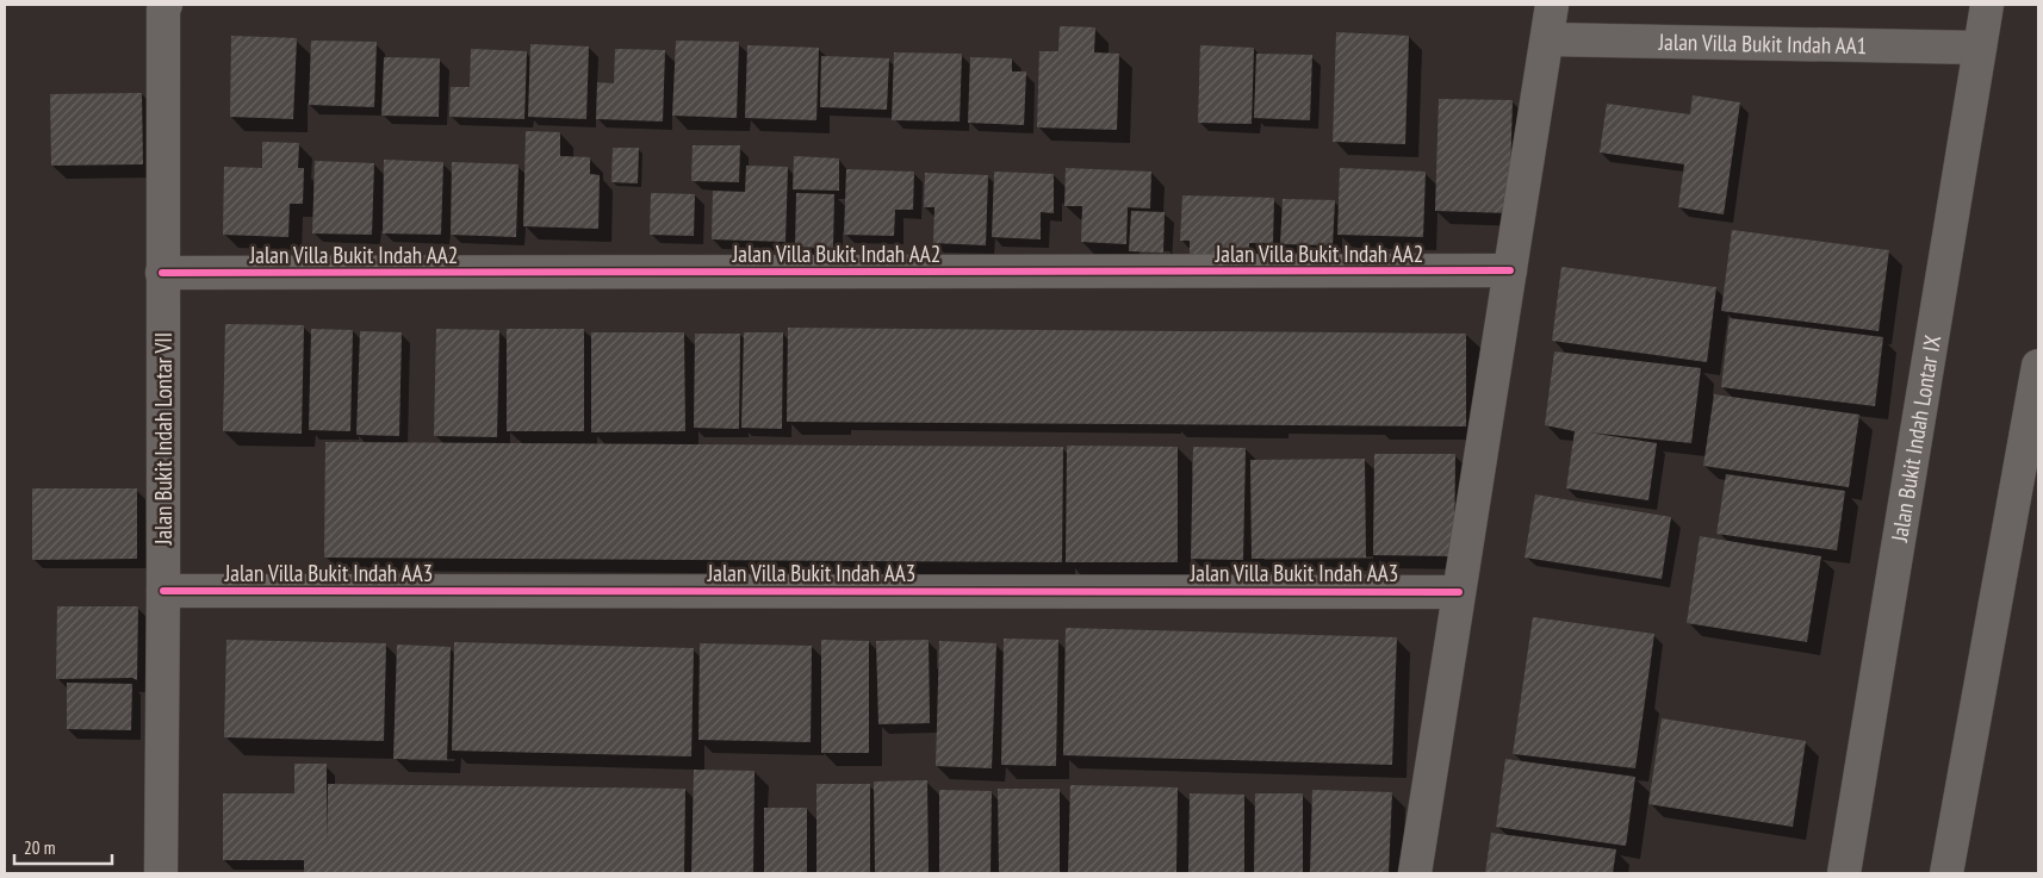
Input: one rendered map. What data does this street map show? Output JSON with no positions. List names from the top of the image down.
{
  "streets": {
    "street": [
      "Jalan Villa Bukit Indah AA1",
      "Jalan Villa Bukit Indah AA2",
      "Jalan Bukit Indah Lontar VII",
      "Jalan Bukit Indah Lontar IX",
      "Jalan Villa Bukit Indah AA3"
    ]
  },
  "crossings": [
    ["Jalan Villa Bukit Indah AA1", "Jalan Bukit Indah Lontar IX"],
    ["Jalan Villa Bukit Indah AA2", "Jalan Bukit Indah Lontar VII"],
    ["Jalan Bukit Indah Lontar VII", "Jalan Villa Bukit Indah AA3"]
  ],
  "scale_bar": "20 m"
}
